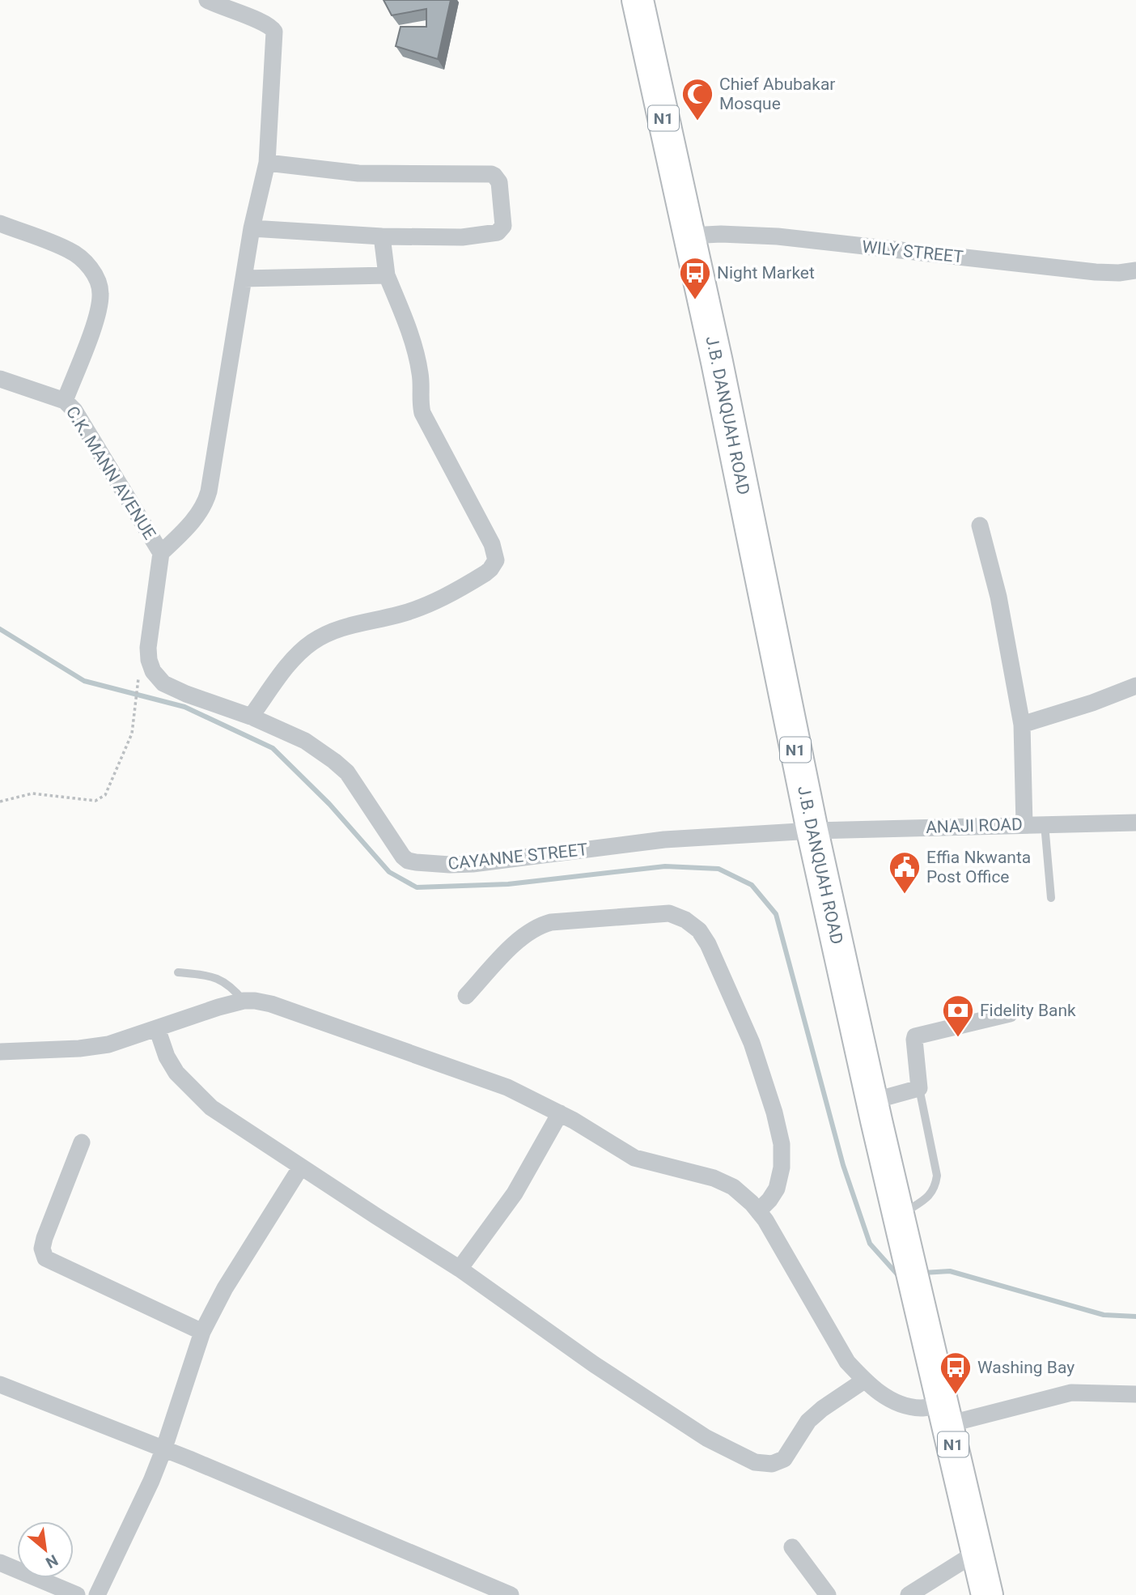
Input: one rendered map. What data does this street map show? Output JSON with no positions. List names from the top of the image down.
{
  "streets": {
    "highway": ["N1", "J.B. DANQUAH ROAD"],
    "street": [
      "WILY STREET",
      "C.K. MANN AVENUE",
      "ANAJI ROAD",
      "CAYANNE STREET"
    ]
  },
  "crossings": [
    ["WILY STREET", "J.B. DANQUAH ROAD"],
    ["J.B. DANQUAH ROAD", "ANAJI ROAD"],
    ["J.B. DANQUAH ROAD", "CAYANNE STREET"],
    ["C.K. MANN AVENUE", "CAYANNE STREET"],
    ["ANAJI ROAD", "CAYANNE STREET"]
  ],
  "places": {
    "mosque": ["Chief Abubakar Mosque"],
    "bus stop": ["Night Market", "Washing Bay"],
    "public building": ["Effia Nkwanta Post Office"],
    "bank": ["Fidelity Bank"]
  },
  "north": "bottom right"
}
